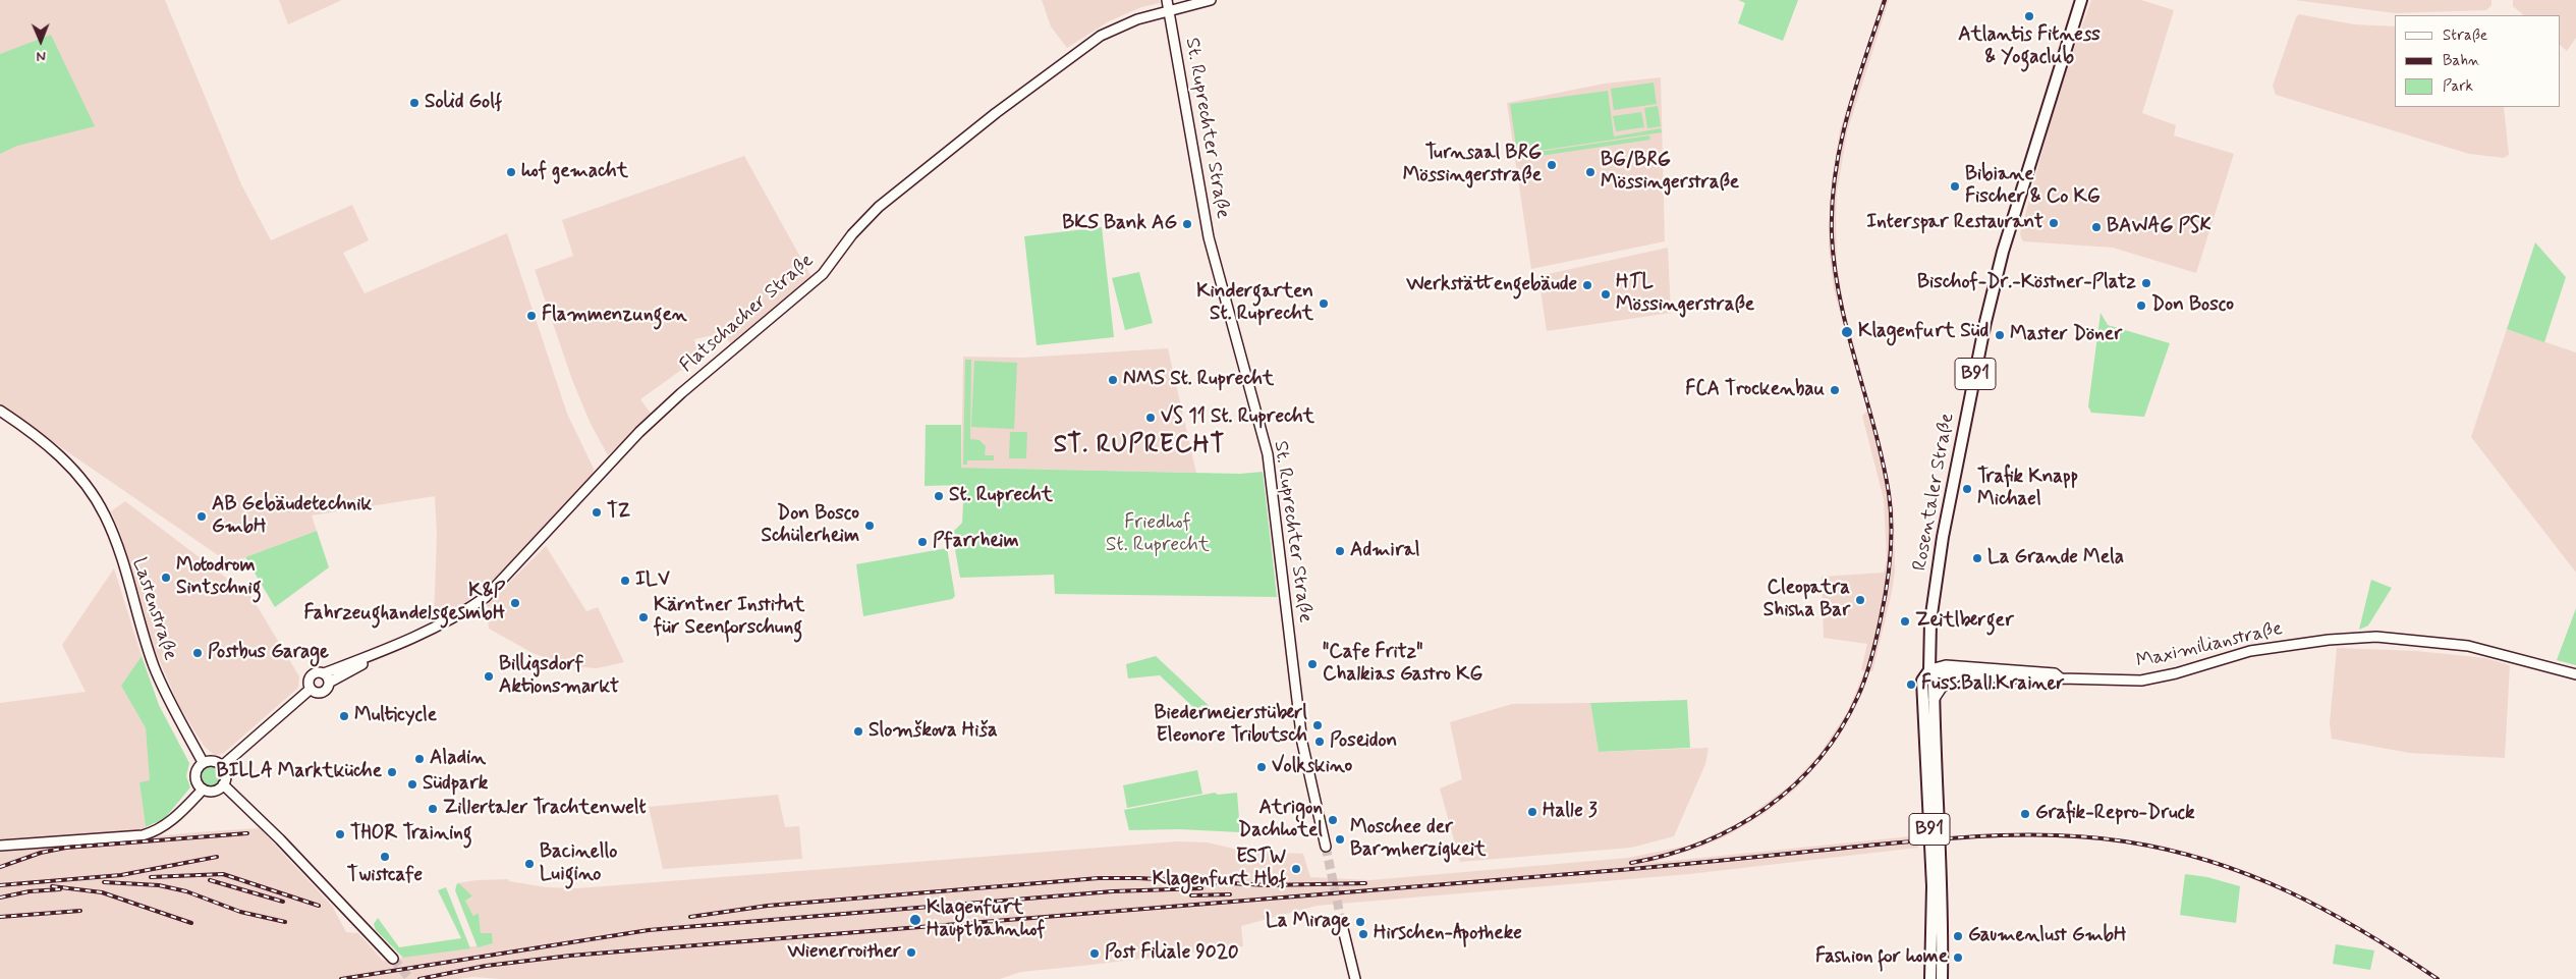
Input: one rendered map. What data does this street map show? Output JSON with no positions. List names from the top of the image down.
{
  "streets": {
    "main road": ["B91", "Rosentaler Straße"],
    "street": [
      "St. Ruprechter Straße",
      "Flatschacher Straße",
      "Lastenstraße",
      "Maximilianstraße"
    ]
  },
  "crossings": [
    ["St. Ruprechter Straße", "Flatschacher Straße"],
    ["B91", "Rosentaler Straße"],
    ["B91", "Maximilianstraße"],
    ["Rosentaler Straße", "Maximilianstraße"]
  ],
  "districts": ["ST. RUPRECHT"],
  "parks": ["Friedhof St. Ruprecht"],
  "places": [
    "Atlantis Fitness & Yogaclub",
    "Solid Golf",
    "Turnsaal BRG Mössingerstraße",
    "hof gemacht",
    "BG/BRG Mössingerstraße",
    "Bibiane Fischer & Co KG",
    "Interspar Restaurant",
    "BKS Bank AG",
    "BAWAG PSK",
    "Bischof-Dr.-Köstner-Platz",
    "Werkstättengebäude",
    "HTL Mössingerstraße",
    "Kindergarten St. Ruprecht",
    "Don Bosco",
    "Flammenzungen",
    "Klagenfurt Süd",
    "Master Döner",
    "NMS St. Ruprecht",
    "FCA Trockenbau",
    "VS 11 St. Ruprecht",
    "Trafik Knapp Michael",
    "St. Ruprecht",
    "TZ",
    "AB Gebäudetechnik GmbH",
    "Don Bosco Schülerheim",
    "Pfarrheim",
    "Admiral",
    "La Grande Mela",
    "Motodrom Sintschnig",
    "ILV",
    "Cleopatra Shisha Bar",
    "K&P FahrzeughandelsgesmbH",
    "Kärntner Institut für Seenforschung",
    "Zeitlberger",
    "Postbus Garage",
    "\"Cafe Fritz\" Chalkias Gastro KG",
    "Billigsdorf Aktionsmarkt",
    "Fuss.Ball.Krainer",
    "Multicycle",
    "Biedermeierstüberl Eleonore Tributsch",
    "Slomškova Hiša",
    "Poseidon",
    "Aladin",
    "Volkskino",
    "BILLA Marktküche",
    "Südpark",
    "Zillertaler Trachtenwelt",
    "Halle 3",
    "Grafik-Repro-Druck",
    "Atrigon Dachhotel",
    "THOR Training",
    "Moschee der Barmherzigkeit",
    "Twistcafe",
    "Bacinello Luigino",
    "ESTW Klagenfurt Hbf",
    "Klagenfurt Hauptbahnhof",
    "La Mirage",
    "Hirschen-Apotheke",
    "Gaumenlust GmbH",
    "Wienerroither",
    "Post Filiale 9020",
    "Fashion for home"
  ],
  "legend": ["Straße", "Bahn", "Park"],
  "north": "bottom"
}
